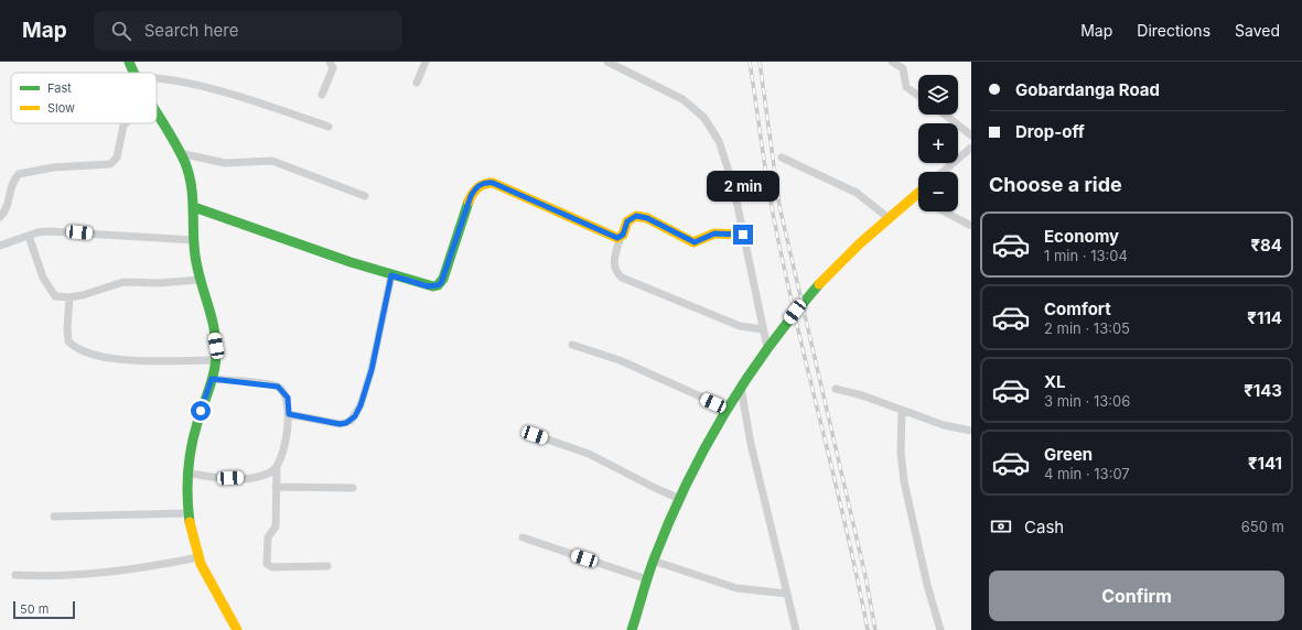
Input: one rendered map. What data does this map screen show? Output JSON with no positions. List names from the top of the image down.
{
  "legend": ["Fast", "Slow"],
  "scale_bar": "50 m",
  "page": {
    "header": "Map",
    "search": "Search here",
    "nav": ["Map", "Directions", "Saved"],
    "banner": ["Gobardanga Road", "Drop-off"],
    "map_buttons": ["+", "−"],
    "heading": "Choose a ride",
    "bubble": "2 min",
    "list": [
      {
        "name": "Economy",
        "note": "1 min · 13:04",
        "value": "₹84"
      },
      {
        "name": "Comfort",
        "note": "2 min · 13:05",
        "value": "₹114"
      },
      {
        "name": "XL",
        "note": "3 min · 13:06",
        "value": "₹143"
      },
      {
        "name": "Green",
        "note": "4 min · 13:07",
        "value": "₹141"
      }
    ],
    "pay": ["Cash", "650 m"],
    "buttons": "Confirm",
    "scale": "50 m"
  }
}
